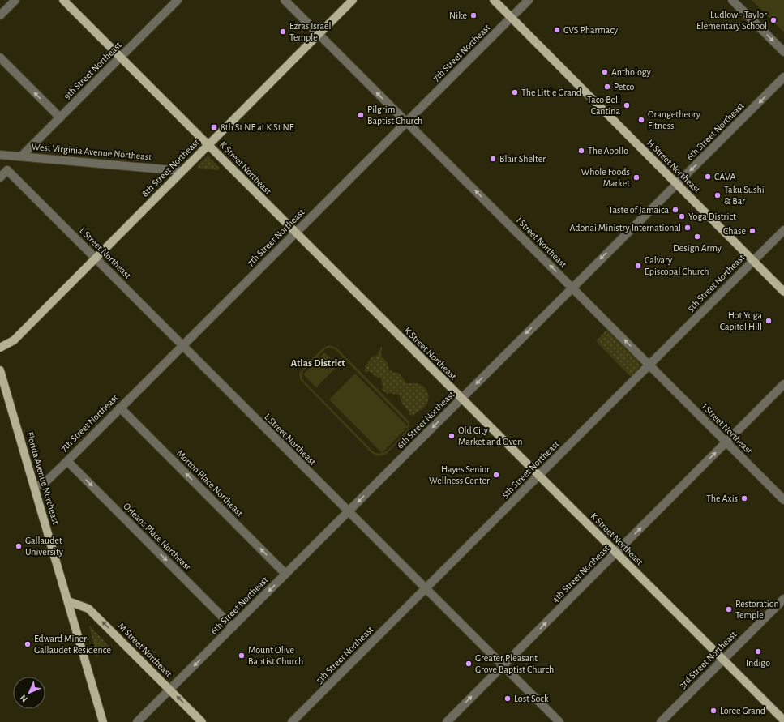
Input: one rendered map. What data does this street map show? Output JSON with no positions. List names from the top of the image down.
{
  "streets": {
    "main road": [
      "H Street Northeast",
      "8th Street Northeast",
      "K Street Northeast",
      "Florida Avenue Northeast",
      "M Street Northeast"
    ],
    "street": [
      "7th Street Northeast",
      "9th Street Northeast",
      "6th Street Northeast",
      "West Virginia Avenue Northeast",
      "I Street Northeast",
      "L Street Northeast",
      "5th Street Northeast",
      "Morton Place Northeast",
      "Orleans Place Northeast",
      "4th Street Northeast",
      "3rd Street Northeast"
    ]
  },
  "crossings": [
    ["7th Street Northeast", "H Street Northeast"],
    ["7th Street Northeast", "K Street Northeast"],
    ["7th Street Northeast", "I Street Northeast"],
    ["7th Street Northeast", "L Street Northeast"],
    ["7th Street Northeast", "Florida Avenue Northeast"],
    ["7th Street Northeast", "Morton Place Northeast"],
    ["7th Street Northeast", "Orleans Place Northeast"],
    ["9th Street Northeast", "West Virginia Avenue Northeast"],
    ["9th Street Northeast", "K Street Northeast"],
    ["6th Street Northeast", "H Street Northeast"],
    ["6th Street Northeast", "K Street Northeast"],
    ["6th Street Northeast", "I Street Northeast"],
    ["6th Street Northeast", "L Street Northeast"],
    ["6th Street Northeast", "Morton Place Northeast"],
    ["6th Street Northeast", "Orleans Place Northeast"],
    ["6th Street Northeast", "M Street Northeast"],
    ["West Virginia Avenue Northeast", "8th Street Northeast"],
    ["H Street Northeast", "5th Street Northeast"],
    ["8th Street Northeast", "K Street Northeast"],
    ["8th Street Northeast", "I Street Northeast"],
    ["8th Street Northeast", "L Street Northeast"],
    ["K Street Northeast", "5th Street Northeast"],
    ["K Street Northeast", "4th Street Northeast"],
    ["K Street Northeast", "3rd Street Northeast"],
    ["I Street Northeast", "5th Street Northeast"],
    ["I Street Northeast", "4th Street Northeast"],
    ["L Street Northeast", "5th Street Northeast"],
    ["L Street Northeast", "4th Street Northeast"],
    ["Florida Avenue Northeast", "M Street Northeast"]
  ],
  "one_way": [
    "6th Street Northeast",
    "I Street Northeast",
    "Morton Place Northeast",
    "Orleans Place Northeast",
    "4th Street Northeast",
    "M Street Northeast"
  ],
  "districts": ["Atlas District"],
  "places": {
    "other": [
      "Nike",
      "Ludlow - Taylor Elementary School",
      "CVS Pharmacy",
      "Ezras Israel Temple",
      "Anthology",
      "Petco",
      "The Little Grand",
      "Taco Bell Cantina",
      "Pilgrim Baptist Church",
      "Orangetheory Fitness",
      "The Apollo",
      "Blair Shelter",
      "CAVA",
      "Whole Foods Market",
      "Taku Sushi & Bar",
      "Taste of Jamaica",
      "Yoga District",
      "Adonai Ministry International",
      "Chase",
      "Design Army",
      "Calvary Episcopal Church",
      "Hot Yoga Capitol Hill",
      "Old City Market and Oven",
      "Hayes Senior Wellness Center",
      "The Axis",
      "Gallaudet University",
      "Restoration Temple",
      "Edward Miner Gallaudet Residence",
      "Indigo",
      "Mount Olive Baptist Church",
      "Greater Pleasant Grove Baptist Church",
      "Lost Sock",
      "Loree Grand"
    ],
    "transit": ["8th St NE at K St NE"]
  },
  "north": "bottom left"
}
